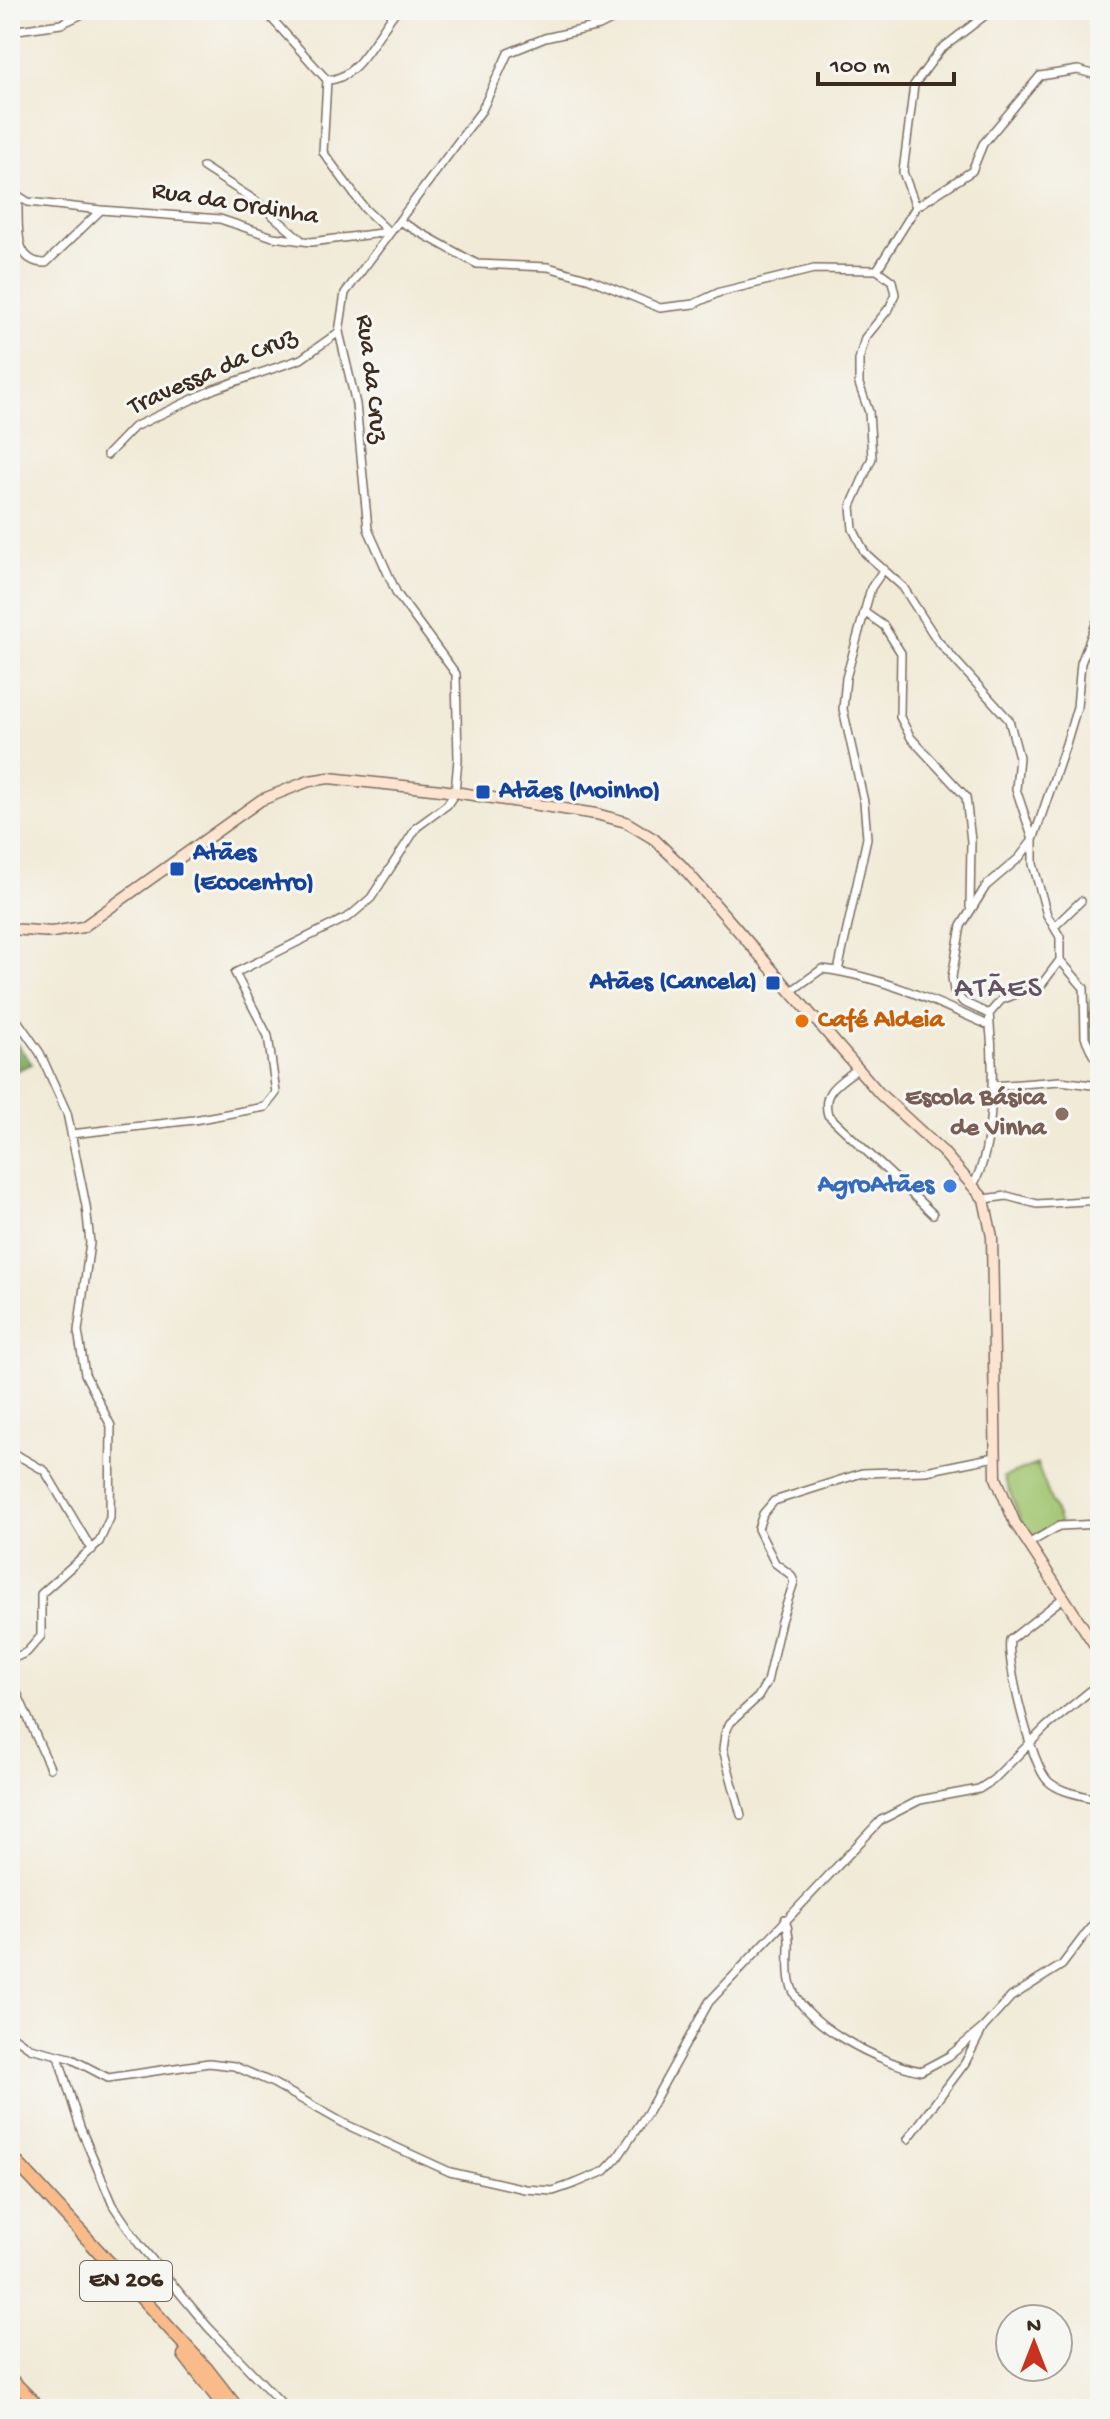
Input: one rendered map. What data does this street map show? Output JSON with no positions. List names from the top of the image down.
{
  "streets": {
    "highway": ["EN 206"],
    "street": ["Rua da Ordinha", "Travessa da Cruz", "Rua da Cruz"]
  },
  "crossings": [
    ["Rua da Ordinha", "Rua da Cruz"],
    ["Travessa da Cruz", "Rua da Cruz"]
  ],
  "districts": ["ATÃES"],
  "places": {
    "transit": ["Atães (Moinho)", "Atães (Ecocentro)", "Atães (Cancela)"],
    "other": ["Café Aldeia", "Escola Básica de Vinha", "AgroAtães"]
  },
  "scale_bar": "100 m",
  "north": "top"
}
